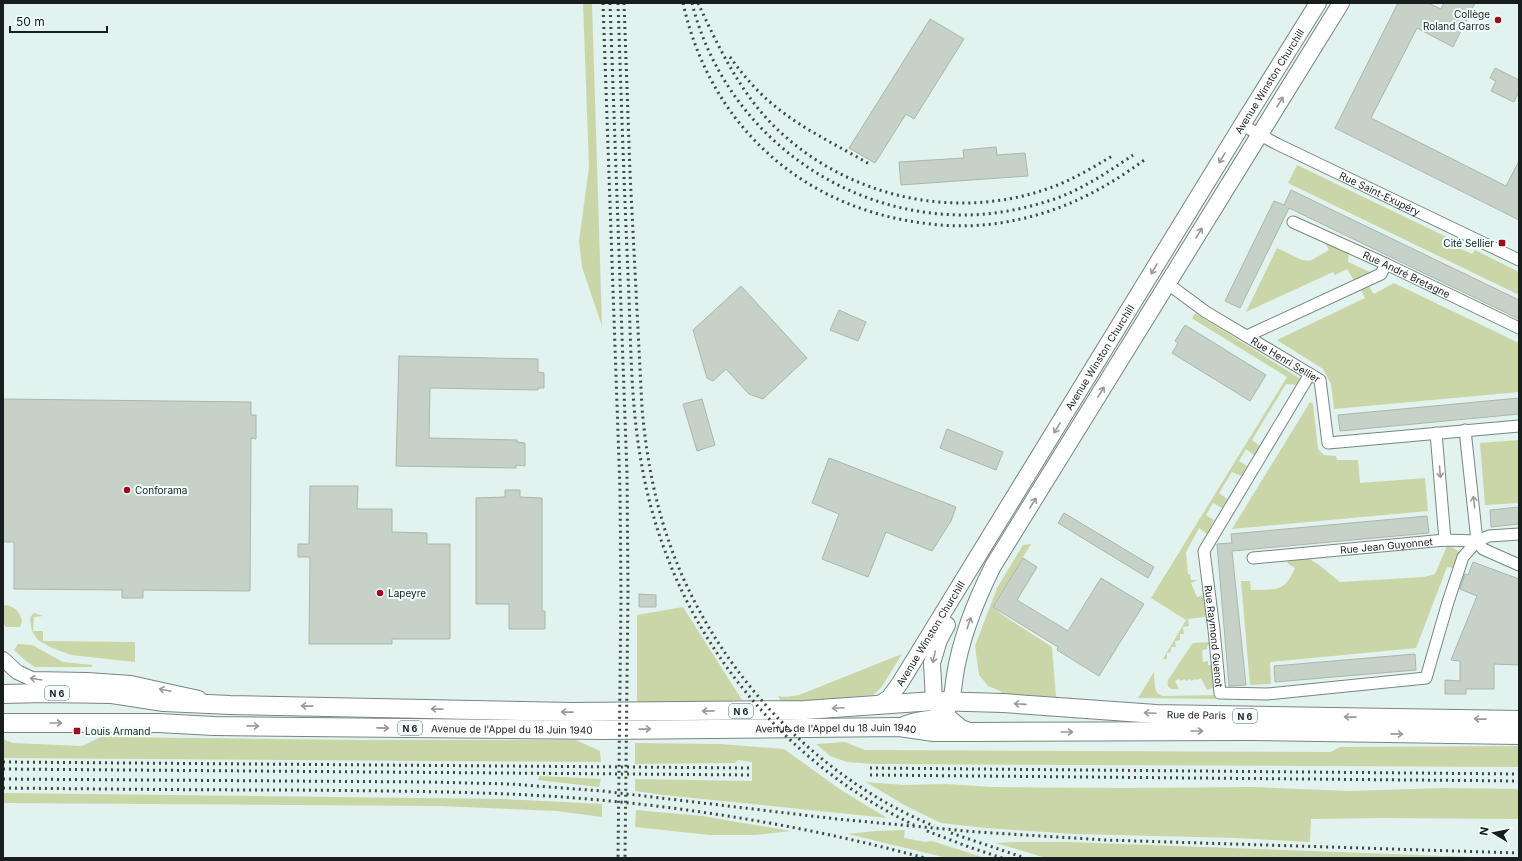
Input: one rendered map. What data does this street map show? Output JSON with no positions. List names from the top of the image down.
{
  "streets": {
    "main road": [
      "Avenue Winston Churchill",
      "N 6",
      "Rue de Paris",
      "Avenue de l'Appel du 18 Juin 1940"
    ],
    "street": [
      "Rue Saint-Exupéry",
      "Rue André Bretagne",
      "Rue Henri Sellier",
      "Rue Jean Guyonnet",
      "Rue Raymond Guenot"
    ]
  },
  "crossings": [
    ["Avenue Winston Churchill", "Rue Saint-Exupéry"],
    ["Avenue Winston Churchill", "Rue Henri Sellier"],
    ["Avenue Winston Churchill", "N 6"],
    ["Avenue Winston Churchill", "Rue de Paris"],
    ["Rue Henri Sellier", "Rue Raymond Guenot"],
    ["Rue Jean Guyonnet", "Rue Raymond Guenot"],
    ["N 6", "Rue de Paris"],
    ["Rue de Paris", "Avenue de l'Appel du 18 Juin 1940"]
  ],
  "places": {
    "other": ["Collège Roland Garros", "Conforama", "Lapeyre"],
    "transit": ["Cité Sellier", "Louis Armand"]
  },
  "scale_bar": "50 m",
  "north": "left"
}
